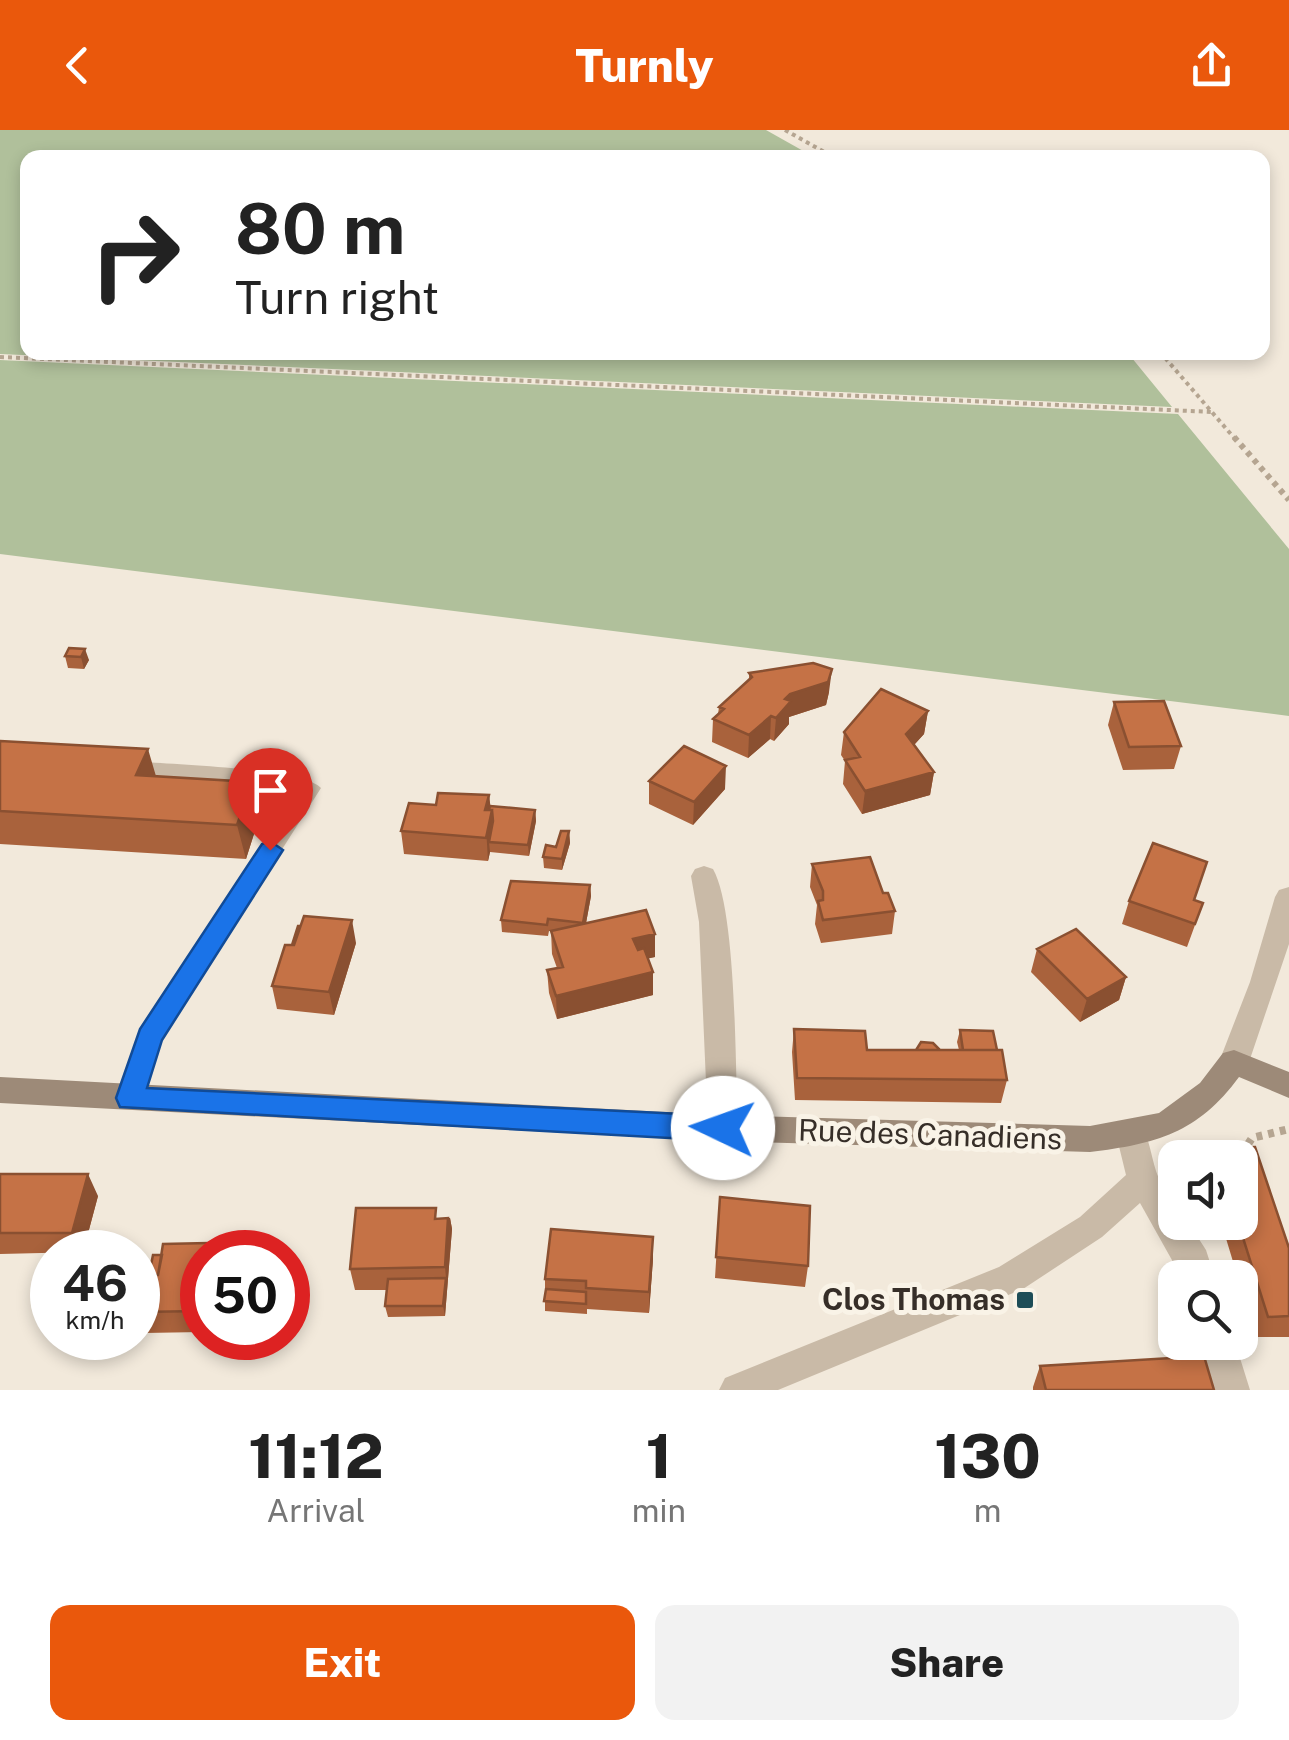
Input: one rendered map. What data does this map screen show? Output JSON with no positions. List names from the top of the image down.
{
  "streets": {
    "main road": ["Rue des Canadiens"]
  },
  "places": {
    "transit": ["Clos Thomas"]
  },
  "page": {
    "header": "Turnly",
    "turn": ["80 m", "Turn right"],
    "speed": "46 km/h",
    "limit": "50",
    "eta": [
      "11:12",
      "Arrival",
      "1",
      "min",
      "130",
      "m"
    ],
    "buttons": ["Exit", "Share"]
  }
}
